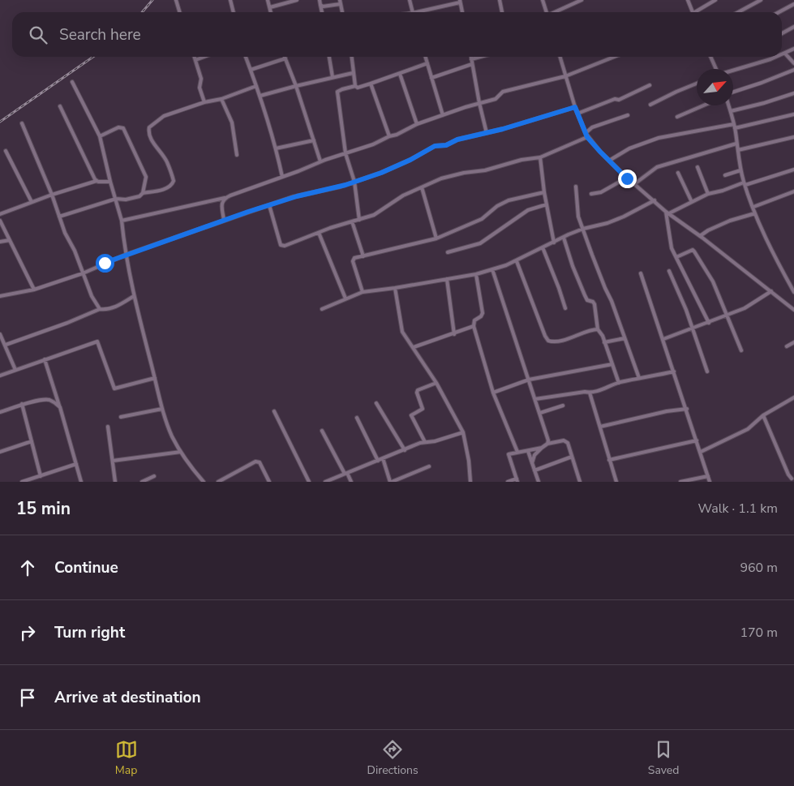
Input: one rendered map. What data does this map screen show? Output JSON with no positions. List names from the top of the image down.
{
  "north": "top right",
  "page": {
    "search": "Search here",
    "heading": ["15 min", "Walk · 1.1 km"],
    "list": [
      ["Continue", "960 m"],
      ["Turn right", "170 m"],
      "Arrive at destination"
    ],
    "nav": ["Map", "Directions", "Saved"]
  }
}
